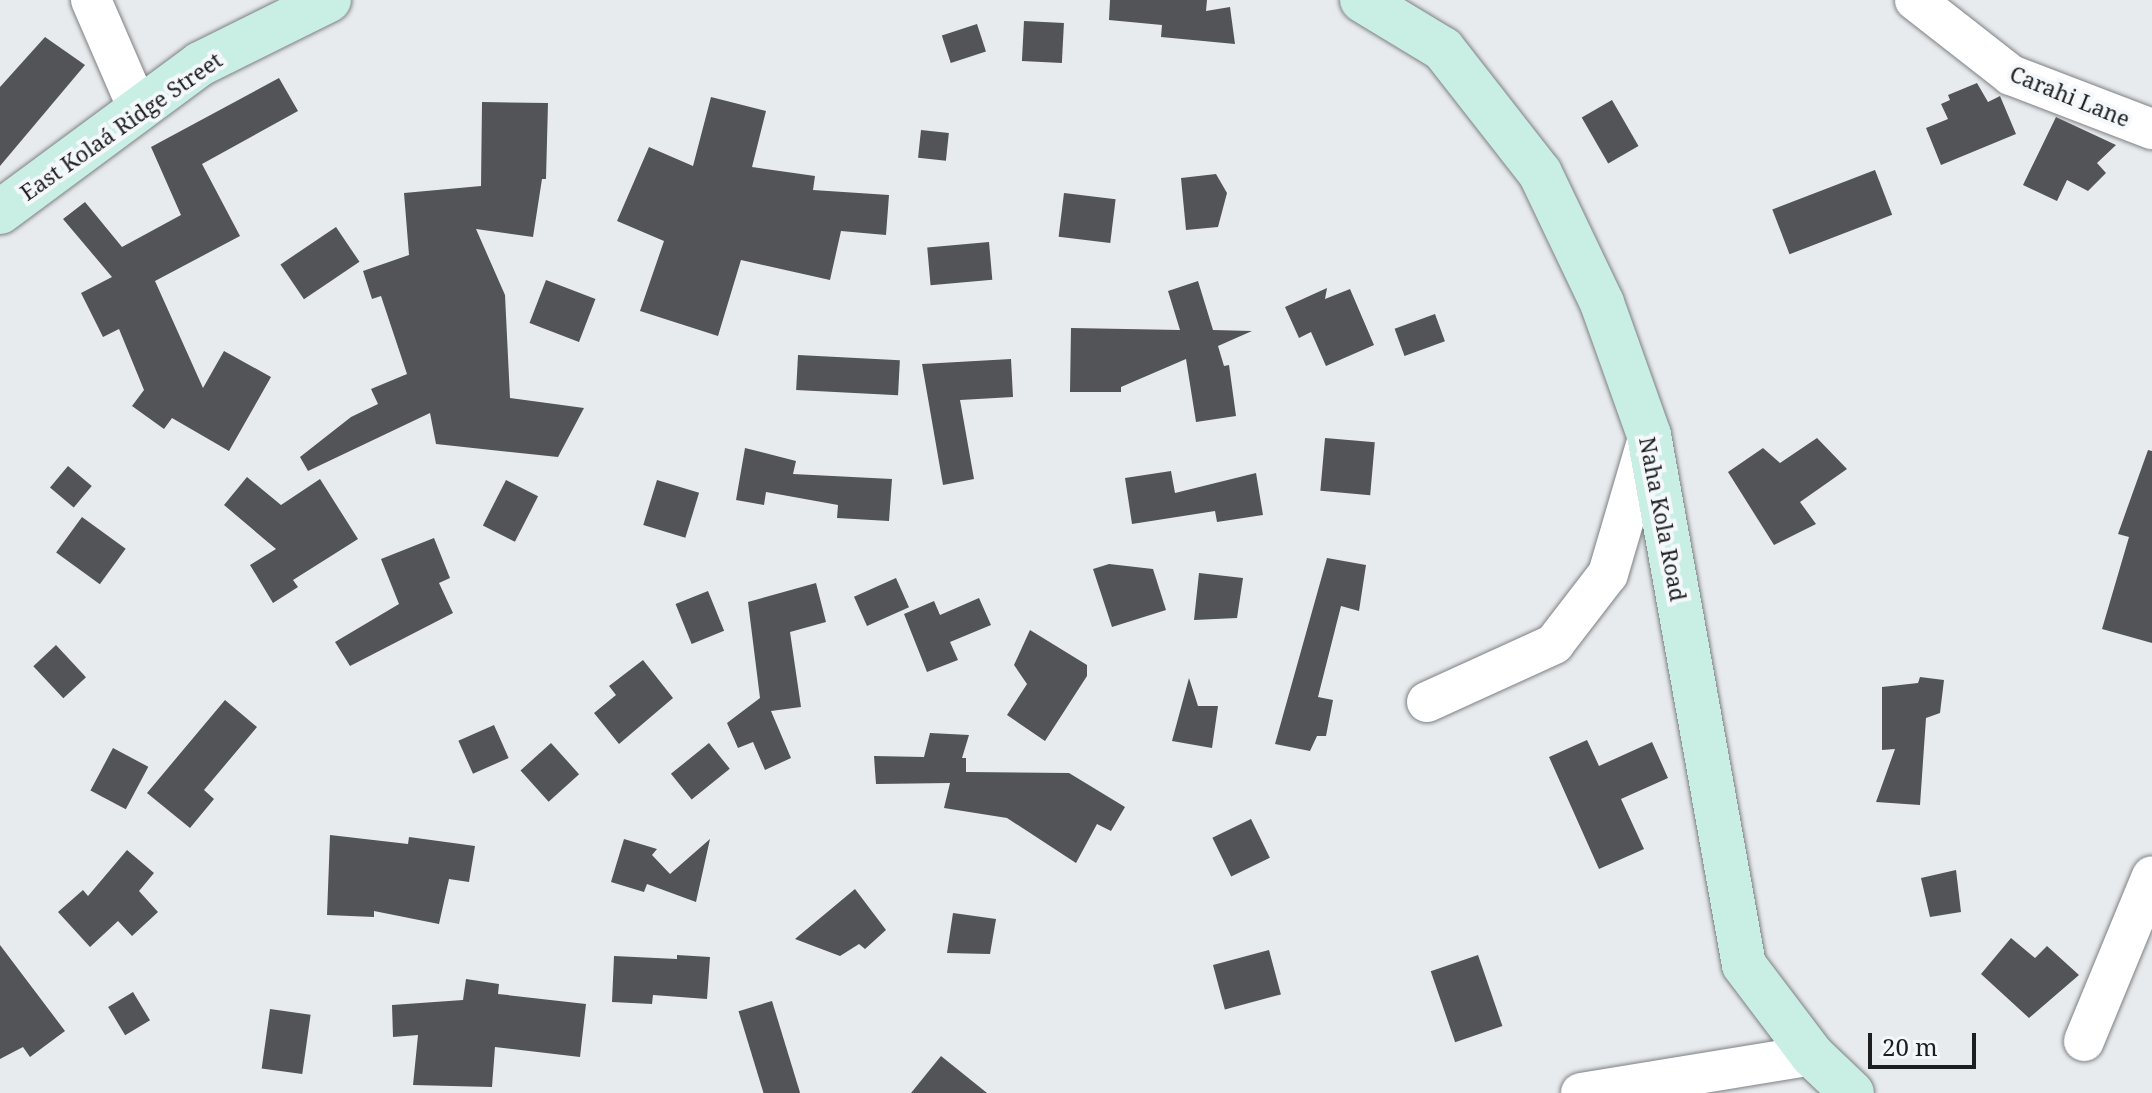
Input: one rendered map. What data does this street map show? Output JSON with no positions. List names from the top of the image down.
{
  "streets": {
    "street": ["Carahi Lane", "East Kolaá Ridge Street", "Naha Kola Road"]
  },
  "scale_bar": "20 m"
}
